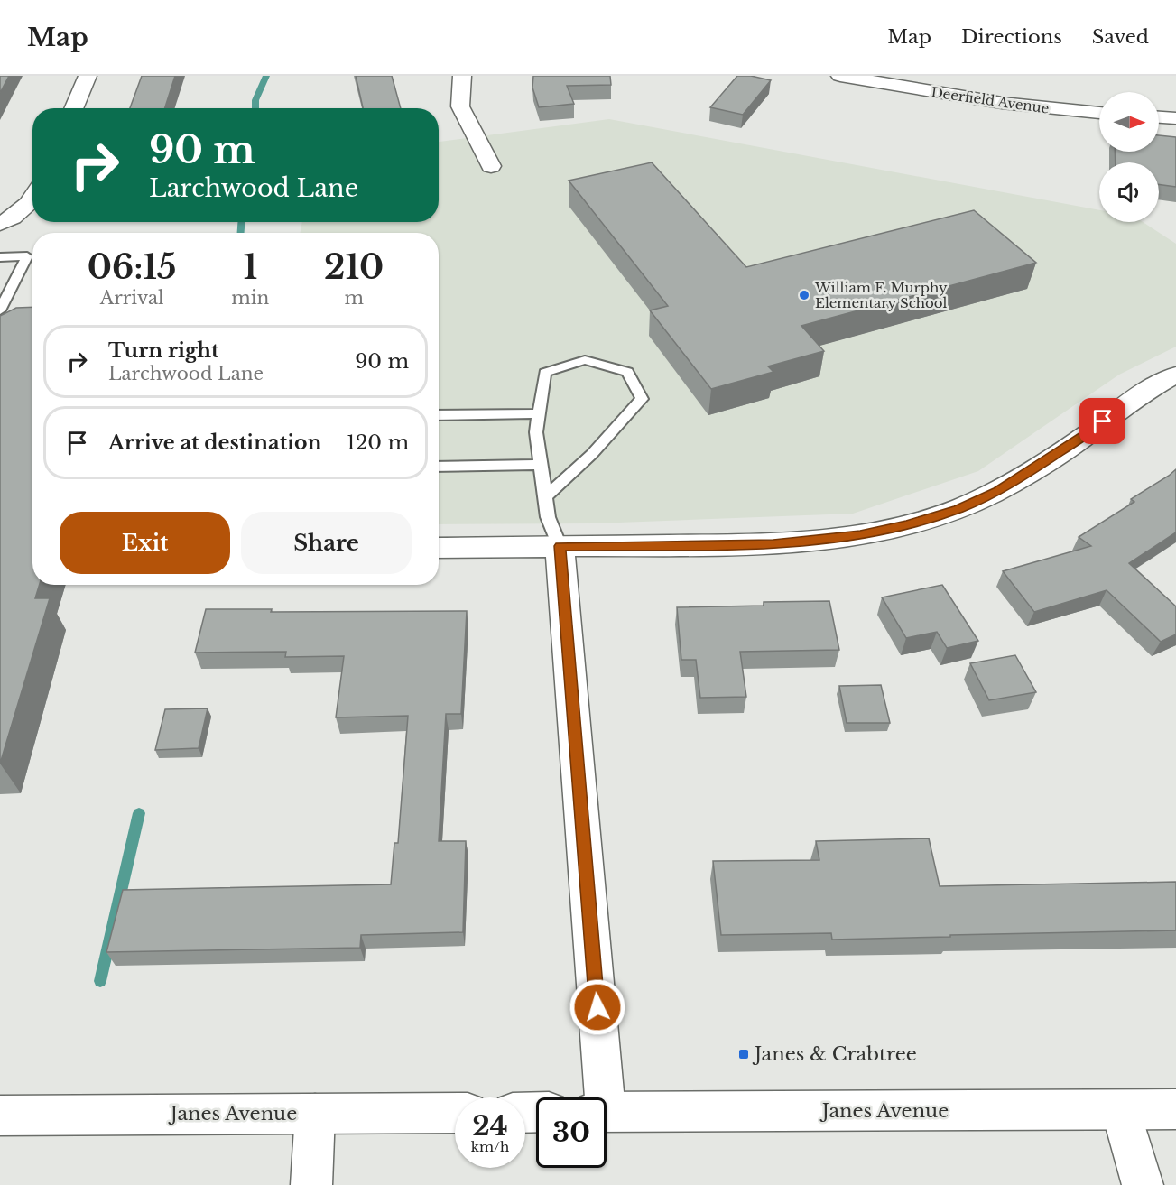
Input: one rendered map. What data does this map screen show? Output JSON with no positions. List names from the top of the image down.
{
  "streets": {
    "street": ["Deerfield Avenue", "Janes Avenue"]
  },
  "places": {
    "other": ["William F. Murphy Elementary School"],
    "transit": ["Janes & Crabtree"]
  },
  "north": "right",
  "page": {
    "header": "Map",
    "nav": ["Map", "Directions", "Saved"],
    "turn": ["90 m", "Larchwood Lane"],
    "eta": [
      "06:15",
      "Arrival",
      "1",
      "min",
      "210",
      "m"
    ],
    "list": [
      {
        "name": "Turn right",
        "note": "Larchwood Lane",
        "value": "90 m"
      },
      {
        "name": "Arrive at destination",
        "value": "120 m"
      }
    ],
    "buttons": ["Exit", "Share"],
    "speed": "24 km/h",
    "limit": "30"
  }
}
